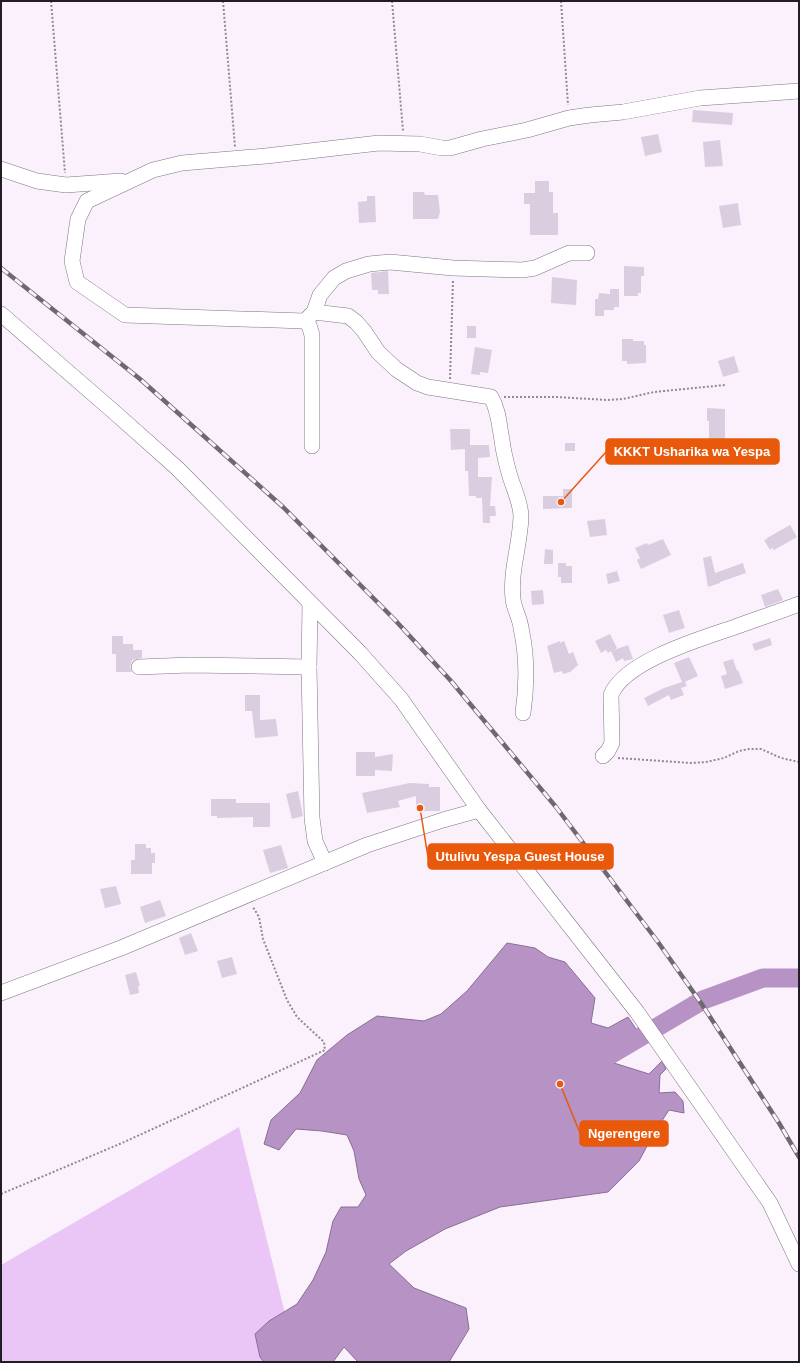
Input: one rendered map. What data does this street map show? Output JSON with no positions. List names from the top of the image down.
{
  "places": ["KKKT Usharika wa Yespa", "Utulivu Yespa Guest House", "Ngerengere"]
}
